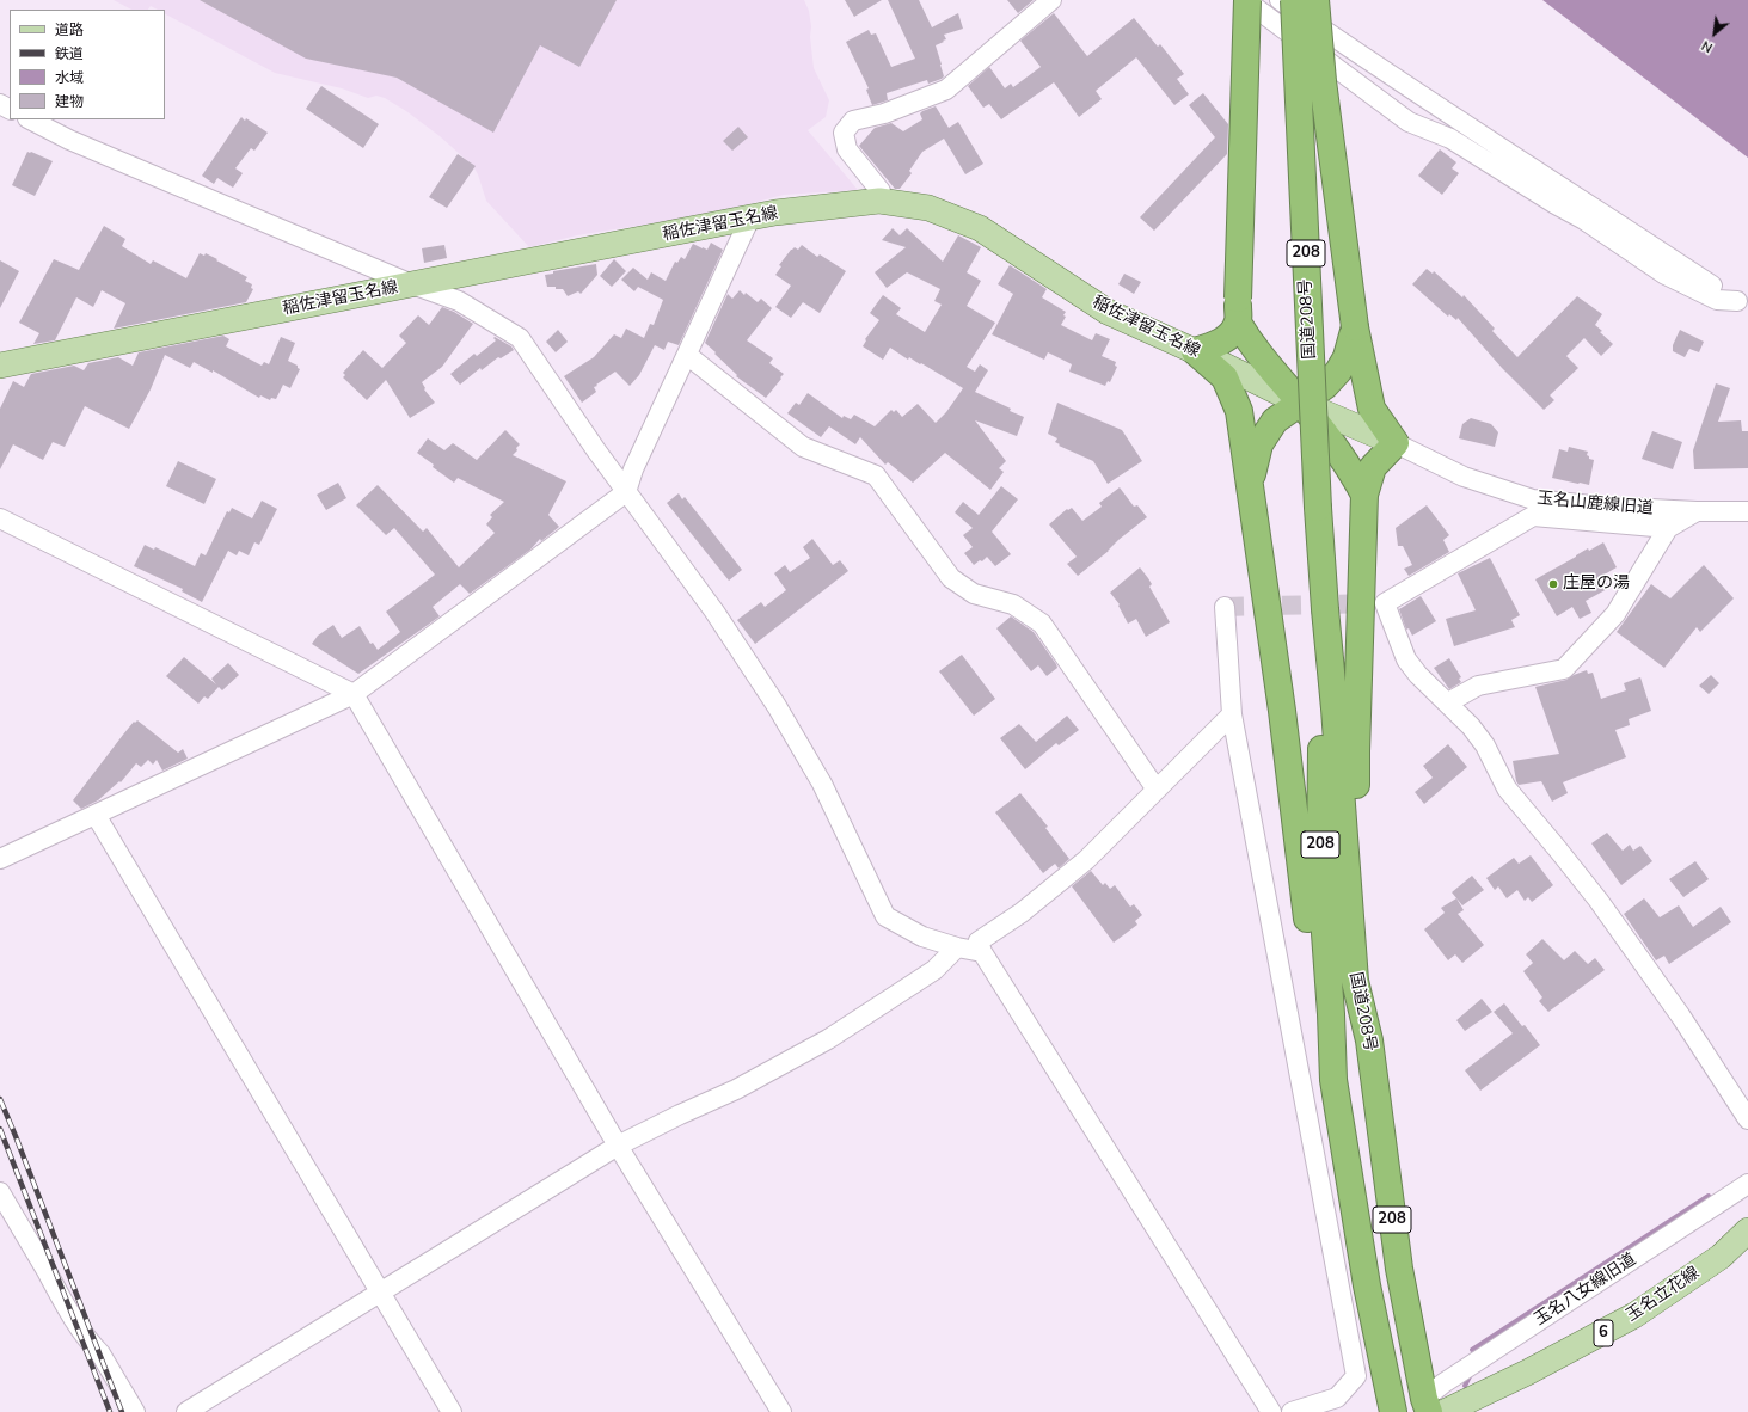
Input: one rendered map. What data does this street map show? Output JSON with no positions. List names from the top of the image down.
{
  "streets": {
    "highway": ["208", "国道208号"],
    "main road": ["稲佐津留玉名線", "玉名立花線", "6"],
    "street": ["玉名山鹿線旧道", "玉名八女線旧道"]
  },
  "crossings": [
    ["稲佐津留玉名線", "玉名山鹿線旧道"],
    ["国道208号", "玉名八女線旧道"],
    ["国道208号", "玉名立花線"],
    ["玉名八女線旧道", "玉名立花線"]
  ],
  "places": ["庄屋の湯"],
  "legend": [
    "道路",
    "鉄道",
    "水域",
    "建物"
  ],
  "north": "bottom left"
}
